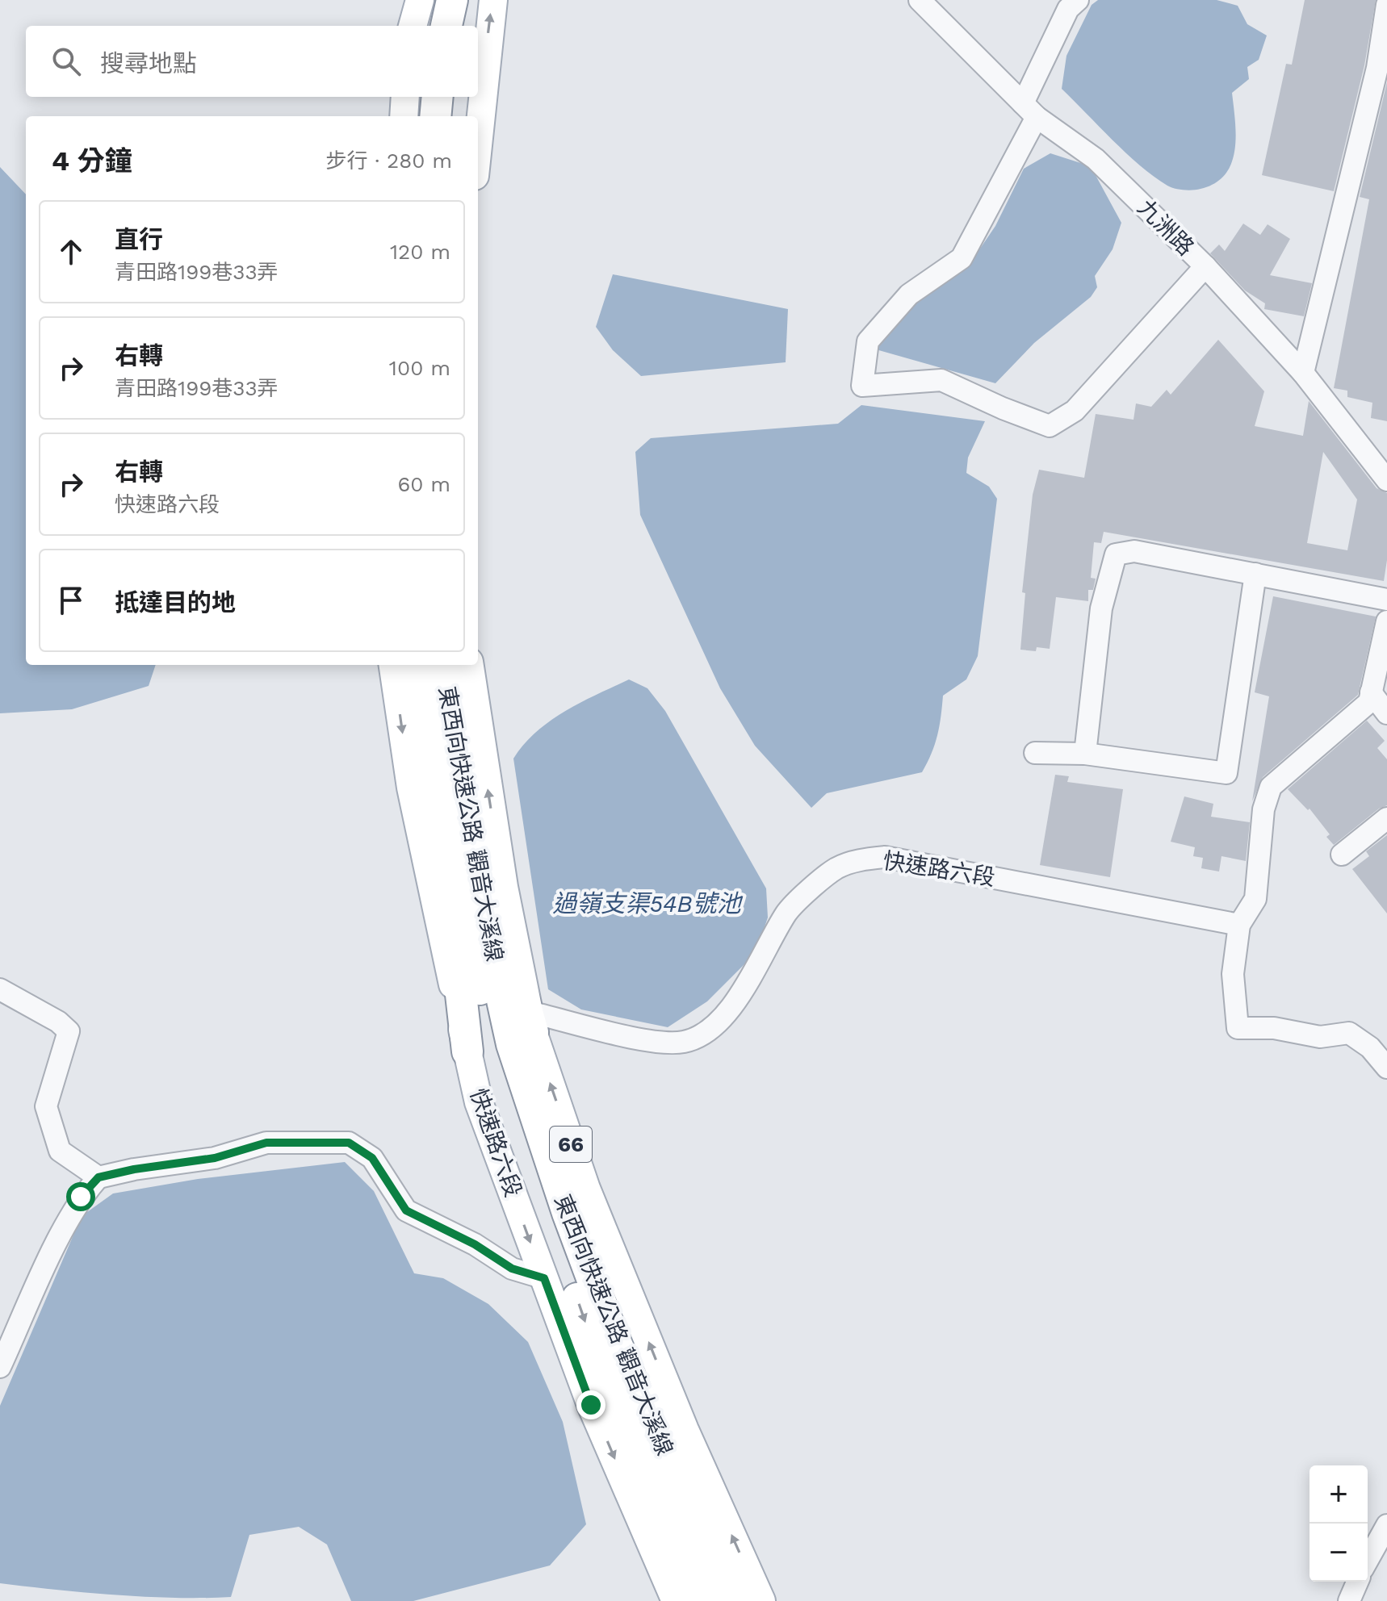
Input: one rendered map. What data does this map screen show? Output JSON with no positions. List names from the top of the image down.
{
  "streets": {
    "highway": ["東西向快速公路 觀音大溪線", "66"],
    "main road": ["快速路六段"],
    "street": ["九洲路"]
  },
  "crossings": [
    ["快速路六段", "66"]
  ],
  "water": ["過嶺支渠54B號池"],
  "page": {
    "search": "搜尋地點",
    "heading": ["4 分鐘", "步行 · 280 m"],
    "list": [
      ["直行", "青田路199巷33弄", "120 m"],
      ["右轉", "青田路199巷33弄", "100 m"],
      ["右轉", "快速路六段", "60 m"],
      "抵達目的地"
    ],
    "map_buttons": ["+", "−"]
  }
}
